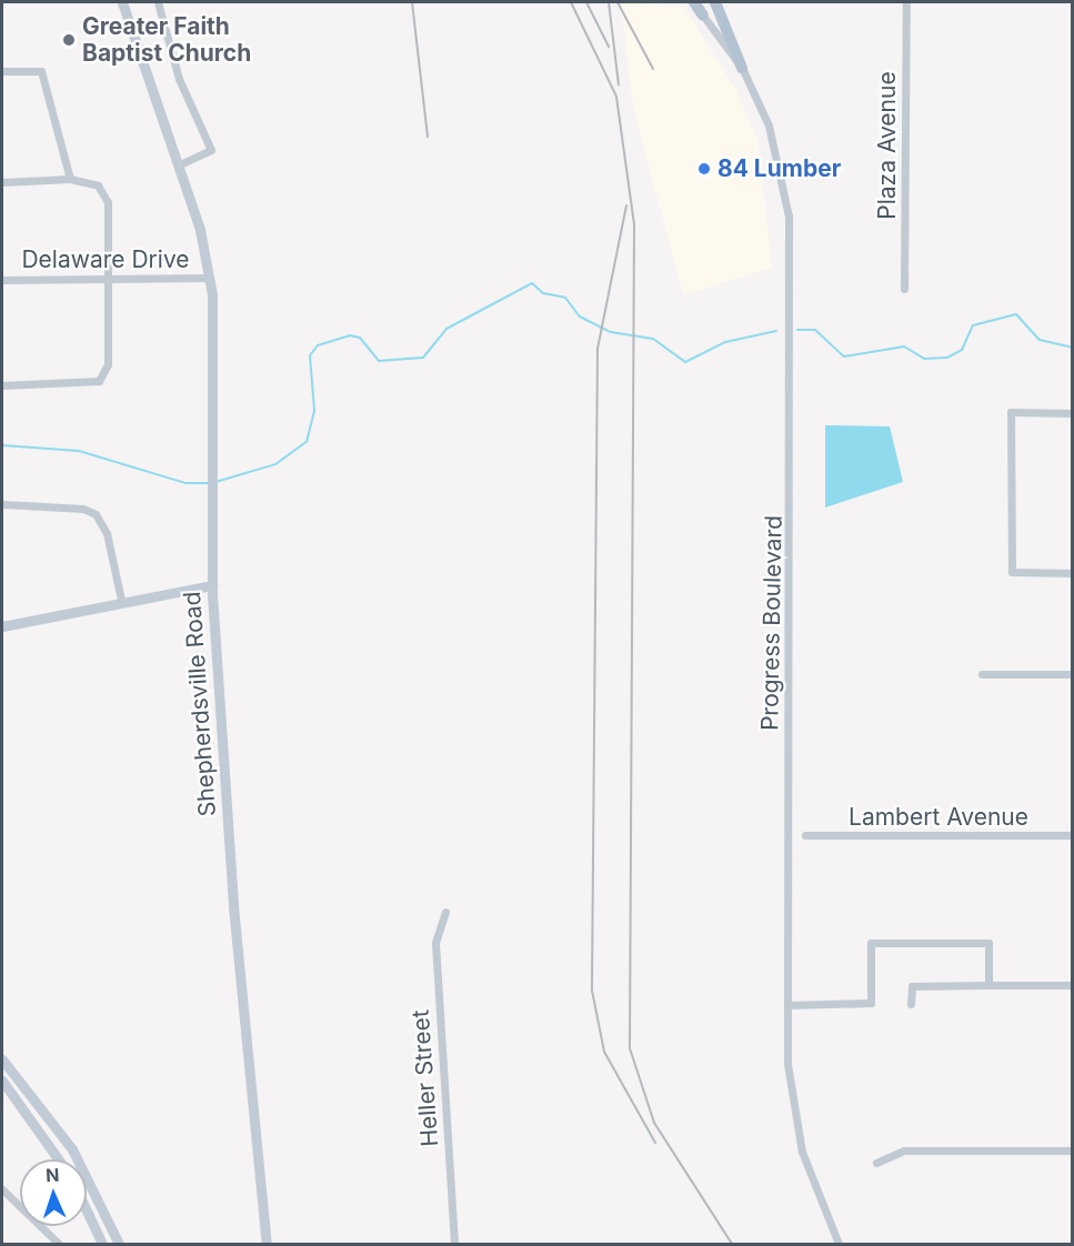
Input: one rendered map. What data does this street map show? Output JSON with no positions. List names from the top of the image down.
{
  "streets": {
    "main road": ["Shepherdsville Road"],
    "street": [
      "Plaza Avenue",
      "Delaware Drive",
      "Progress Boulevard",
      "Lambert Avenue",
      "Heller Street"
    ]
  },
  "crossings": [
    ["Delaware Drive", "Shepherdsville Road"]
  ],
  "places": ["Greater Faith Baptist Church", "84 Lumber"],
  "north": "top"
}
